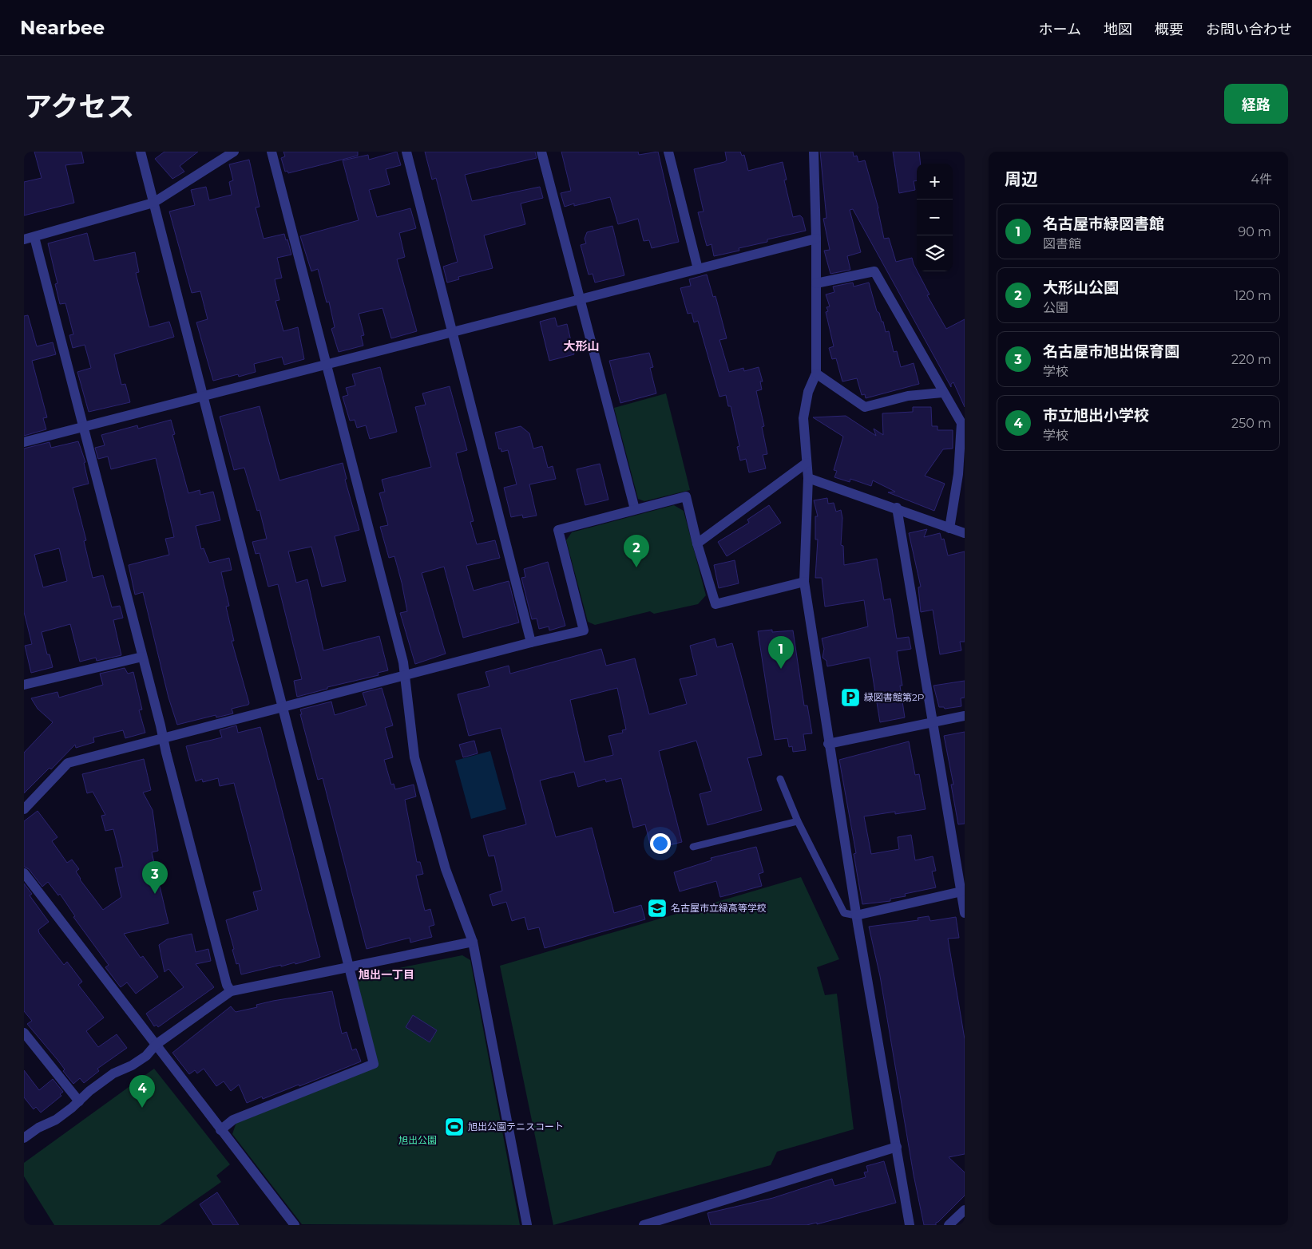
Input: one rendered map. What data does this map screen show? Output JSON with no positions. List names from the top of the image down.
{
  "districts": ["大形山", "旭出一丁目"],
  "parks": ["旭出公園"],
  "places": {
    "parking": ["緑図書館第2P"],
    "school or university": ["名古屋市立緑高等学校"],
    "sports": ["旭出公園テニスコート"]
  },
  "page": {
    "header": "Nearbee",
    "nav": [
      "ホーム",
      "地図",
      "概要",
      "お問い合わせ"
    ],
    "title": "アクセス",
    "buttons": "経路",
    "heading": ["周辺", "4件"],
    "map_buttons": ["+", "−"],
    "list": [
      {
        "mark": "1",
        "name": "名古屋市緑図書館",
        "note": "図書館",
        "value": "90 m"
      },
      {
        "mark": "2",
        "name": "大形山公園",
        "note": "公園",
        "value": "120 m"
      },
      {
        "mark": "3",
        "name": "名古屋市旭出保育園",
        "note": "学校",
        "value": "220 m"
      },
      {
        "mark": "4",
        "name": "市立旭出小学校",
        "note": "学校",
        "value": "250 m"
      }
    ],
    "pins": [
      "2",
      "1",
      "3",
      "4"
    ]
  }
}
